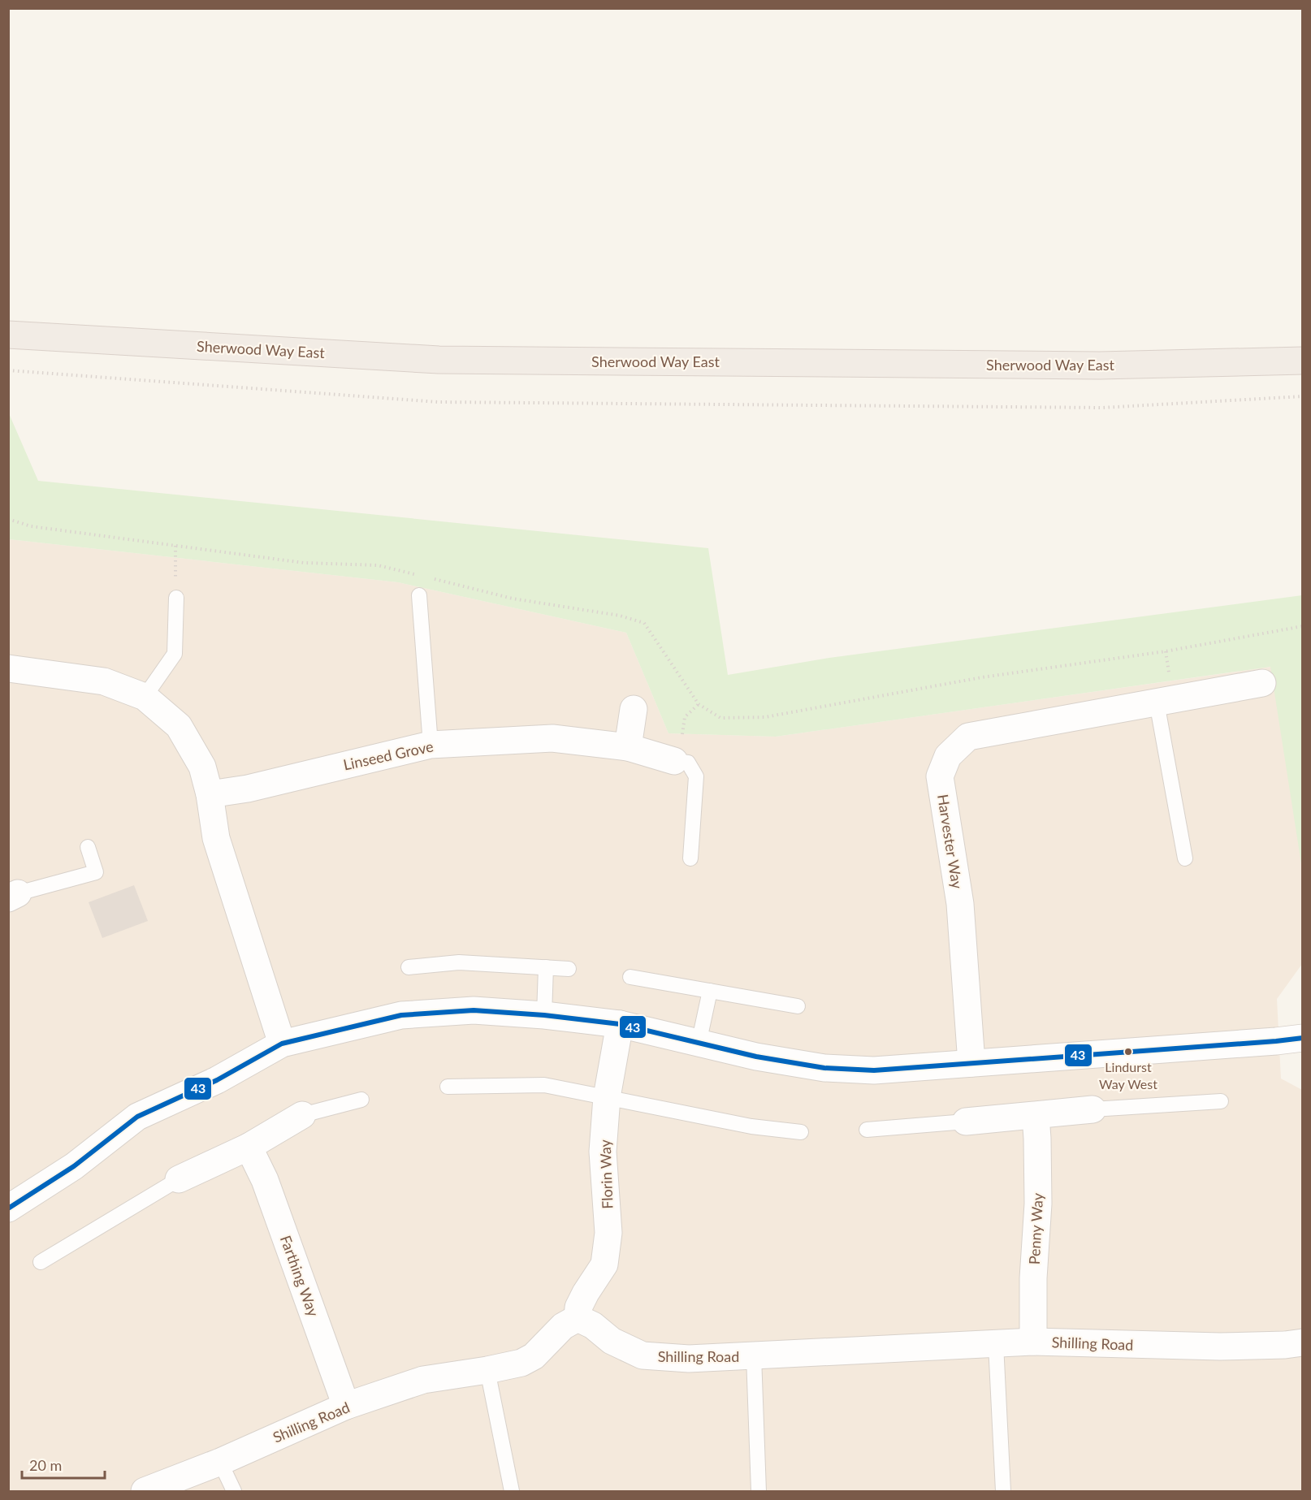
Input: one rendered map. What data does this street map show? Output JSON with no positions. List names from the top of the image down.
{
  "streets": {
    "highway": ["Sherwood Way East"],
    "street": [
      "Linseed Grove",
      "Harvester Way",
      "Florin Way",
      "Penny Way",
      "Farthing Way",
      "Shilling Road"
    ]
  },
  "crossings": [
    ["Florin Way", "Shilling Road"],
    ["Penny Way", "Shilling Road"],
    ["Farthing Way", "Shilling Road"]
  ],
  "places": ["Lindurst Way West"],
  "lines": ["transit line 43"],
  "scale_bar": "20 m"
}
